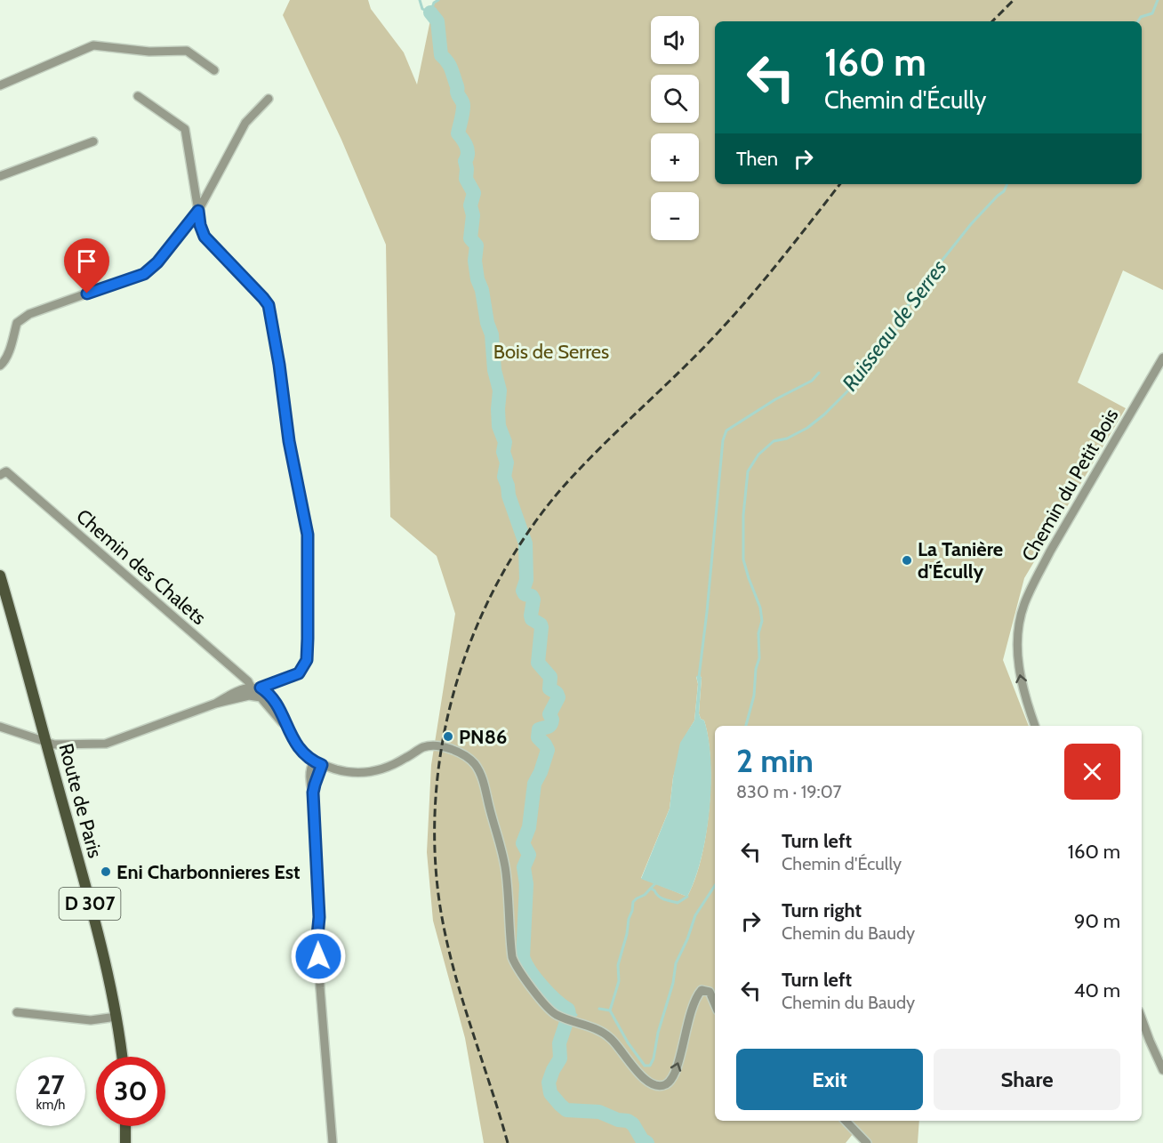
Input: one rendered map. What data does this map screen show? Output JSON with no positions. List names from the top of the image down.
{
  "streets": {
    "main road": ["Route de Paris", "D 307"],
    "street": ["Chemin du Petit Bois", "Chemin des Chalets"]
  },
  "one_way": ["Chemin du Petit Bois"],
  "water": ["Ruisseau de Serres"],
  "parks": ["Bois de Serres"],
  "places": ["La Tanière d'Écully", "PN86", "Eni Charbonnieres Est"],
  "page": {
    "map_buttons": ["+", "−"],
    "turn": ["160 m", "Chemin d'Écully"],
    "then": "Then",
    "heading": ["2 min", "830 m · 19:07"],
    "list": [
      {
        "name": "Turn left",
        "note": "Chemin d'Écully",
        "value": "160 m"
      },
      {
        "name": "Turn right",
        "note": "Chemin du Baudy",
        "value": "90 m"
      },
      {
        "name": "Turn left",
        "note": "Chemin du Baudy",
        "value": "40 m"
      }
    ],
    "buttons": ["Exit", "Share"],
    "speed": "27 km/h",
    "limit": "30"
  }
}
